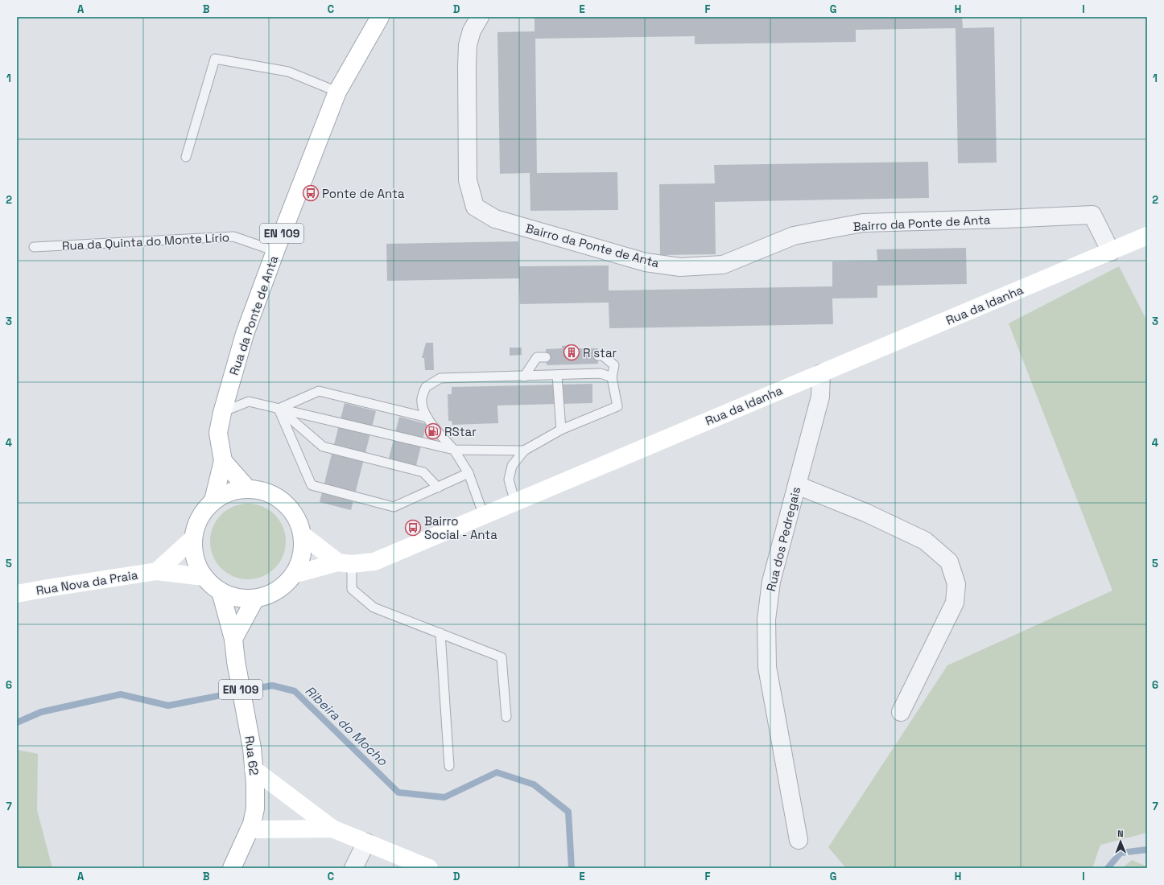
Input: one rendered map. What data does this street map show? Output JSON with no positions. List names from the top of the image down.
{
  "streets": {
    "main road": [
      "EN 109",
      "Rua da Idanha",
      "Rua da Ponte de Anta",
      "Rua Nova da Praia",
      "Rua 62"
    ],
    "street": ["Bairro da Ponte de Anta", "Rua dos Pedregais"],
    "lane": ["Rua da Quinta do Monte Lírio"]
  },
  "crossings": [
    ["Bairro da Ponte de Anta", "Rua da Idanha"],
    ["Rua da Quinta do Monte Lírio", "Rua da Ponte de Anta"],
    ["Rua da Idanha", "Rua da Ponte de Anta"],
    ["Rua da Idanha", "Rua dos Pedregais"],
    ["Rua da Idanha", "Rua Nova da Praia"],
    ["Rua da Idanha", "Rua 62"],
    ["Rua da Ponte de Anta", "Rua Nova da Praia"],
    ["Rua da Ponte de Anta", "Rua 62"],
    ["Rua Nova da Praia", "Rua 62"]
  ],
  "water": ["Ribeira do Mocho"],
  "places": {
    "bus stop": ["Ponte de Anta", "Bairro Social - Anta"],
    "building": ["R star"],
    "fuel station": ["RStar"]
  },
  "north": "top",
  "grid": {
    "columns": [
      "A",
      "B",
      "C",
      "D",
      "E",
      "F",
      "G",
      "H",
      "I"
    ],
    "rows": [
      "1",
      "2",
      "3",
      "4",
      "5",
      "6",
      "7"
    ]
  }
}
